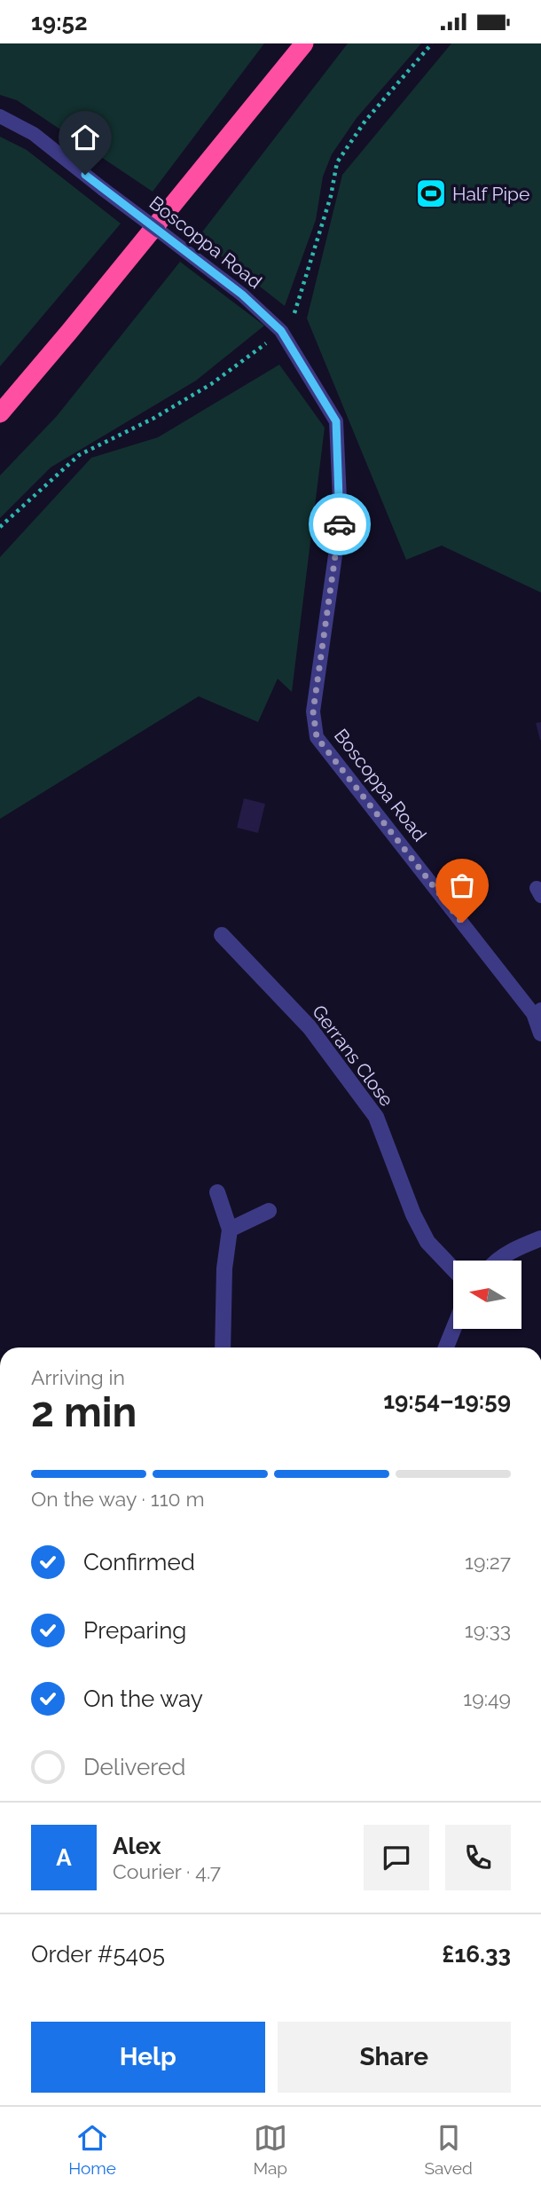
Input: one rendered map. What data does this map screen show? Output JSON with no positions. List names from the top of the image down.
{
  "streets": {
    "street": ["Boscoppa Road", "Gerrans Close"]
  },
  "places": {
    "sports": ["Half Pipe"]
  },
  "north": "left",
  "page": {
    "status": "19:52",
    "heading": ["2 min", "Arriving in", "19:54–19:59"],
    "panel": [
      "Alex",
      "Courier · 4.7",
      "Order #5405",
      "£16.33"
    ],
    "bar": "On the way · 110 m",
    "list": [
      ["Confirmed", "19:27"],
      ["Preparing", "19:33"],
      ["On the way", "19:49"],
      "Delivered"
    ],
    "round": "A",
    "buttons": ["Help", "Share"],
    "tabs": ["Home", "Map", "Saved"]
  }
}
